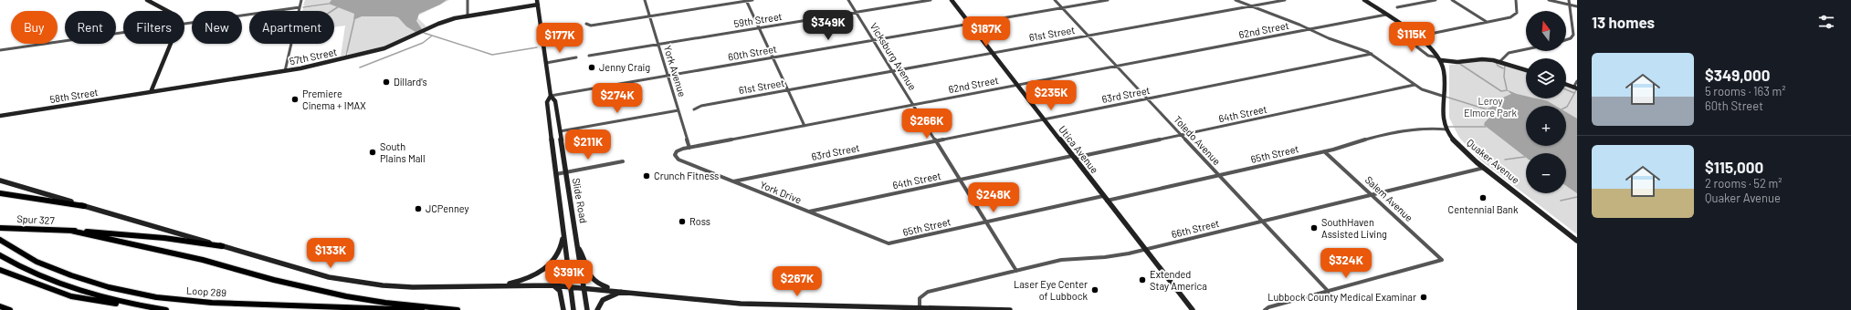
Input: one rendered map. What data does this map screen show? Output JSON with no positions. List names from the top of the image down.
{
  "streets": {
    "highway": ["Spur 327", "Loop 289"],
    "main road": [
      "57th Street",
      "58th Street",
      "Utica Avenue",
      "Quaker Avenue",
      "Slide Road"
    ],
    "street": [
      "59th Street",
      "62nd Street",
      "61st Street",
      "60th Street",
      "Vicksburg Avenue",
      "York Avenue",
      "63rd Street",
      "64th Street",
      "Toledo Avenue",
      "65th Street",
      "York Drive",
      "Salem Avenue",
      "66th Street"
    ]
  },
  "crossings": [
    ["59th Street", "Vicksburg Avenue"],
    ["59th Street", "York Avenue"],
    ["62nd Street", "Vicksburg Avenue"],
    ["62nd Street", "York Avenue"],
    ["62nd Street", "Toledo Avenue"],
    ["62nd Street", "Utica Avenue"],
    ["62nd Street", "York Drive"],
    ["61st Street", "Vicksburg Avenue"],
    ["61st Street", "Toledo Avenue"],
    ["61st Street", "Utica Avenue"],
    ["60th Street", "Vicksburg Avenue"],
    ["60th Street", "York Avenue"],
    ["60th Street", "Toledo Avenue"],
    ["60th Street", "Utica Avenue"],
    ["60th Street", "Slide Road"],
    ["57th Street", "58th Street"],
    ["57th Street", "Slide Road"],
    ["Vicksburg Avenue", "63rd Street"],
    ["Vicksburg Avenue", "64th Street"],
    ["Vicksburg Avenue", "65th Street"],
    ["Vicksburg Avenue", "66th Street"],
    ["63rd Street", "Toledo Avenue"],
    ["63rd Street", "Utica Avenue"],
    ["63rd Street", "York Drive"],
    ["64th Street", "Toledo Avenue"],
    ["64th Street", "Utica Avenue"],
    ["64th Street", "York Drive"],
    ["Toledo Avenue", "65th Street"],
    ["Toledo Avenue", "Salem Avenue"],
    ["Toledo Avenue", "66th Street"],
    ["Utica Avenue", "65th Street"],
    ["Utica Avenue", "66th Street"],
    ["65th Street", "Quaker Avenue"],
    ["65th Street", "York Drive"],
    ["65th Street", "Salem Avenue"],
    ["Quaker Avenue", "66th Street"],
    ["Salem Avenue", "66th Street"]
  ],
  "parks": ["Leroy Elmore Park"],
  "places": [
    "Jenny Craig",
    "Dillard's",
    "Premiere Cinema + IMAX",
    "South Plains Mall",
    "Crunch Fitness",
    "Centennial Bank",
    "JCPenney",
    "Ross",
    "SouthHaven Assisted Living",
    "Extended Stay America",
    "Laser Eye Center of Lubbock",
    "Lubbock County Medical Examinar"
  ],
  "north": "top",
  "page": {
    "heading": "13 homes",
    "price": [
      "$349K",
      "$187K",
      "$115K",
      "$177K",
      "$235K",
      "$274K",
      "$266K",
      "$211K",
      "$248K",
      "$133K",
      "$324K",
      "$391K",
      "$267K"
    ],
    "map_buttons": ["+", "−"],
    "chip": [
      "Buy",
      "Rent",
      "Filters",
      "New",
      "Apartment"
    ],
    "list": [
      {
        "name": "$349,000",
        "note": "5 rooms · 163 m² · 60th Street"
      },
      {
        "name": "$115,000",
        "note": "2 rooms · 52 m² · Quaker Avenue"
      }
    ]
  }
}
